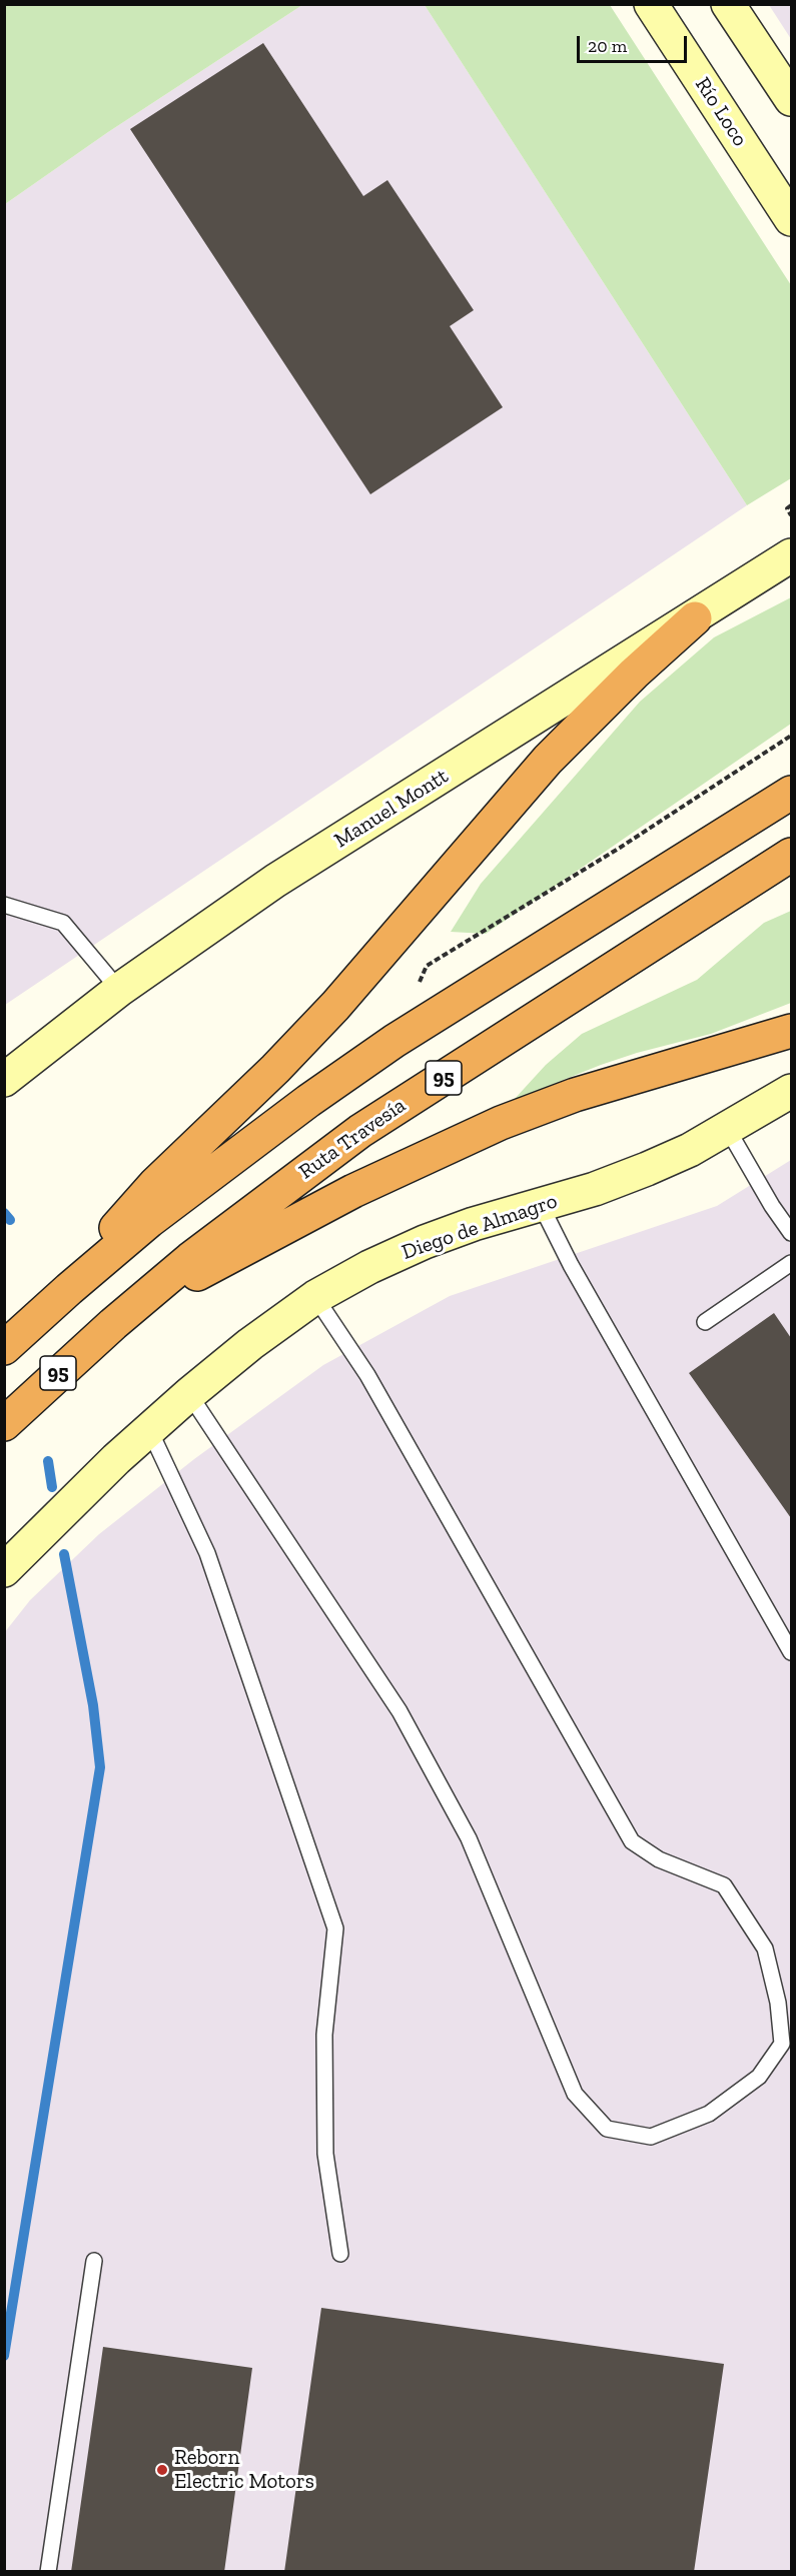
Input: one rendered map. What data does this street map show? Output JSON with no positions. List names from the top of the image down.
{
  "streets": {
    "highway": ["95", "Ruta Travesía"],
    "street": ["Río Loco", "Manuel Montt", "Diego de Almagro"]
  },
  "places": ["Reborn Electric Motors"],
  "scale_bar": "20 m"
}
